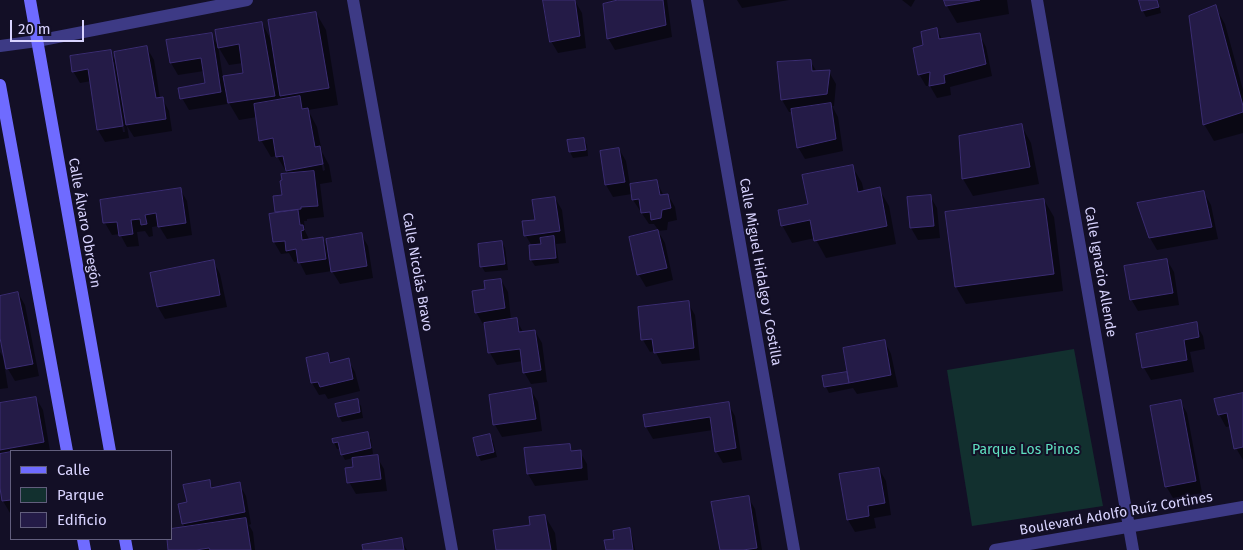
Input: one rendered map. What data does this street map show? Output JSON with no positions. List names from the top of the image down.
{
  "streets": {
    "street": [
      "Calle Álvaro Obregón",
      "Calle Nicolás Bravo",
      "Calle Miguel Hidalgo y Costilla",
      "Calle Ignacio Allende",
      "Boulevard Adolfo Ruíz Cortines"
    ]
  },
  "crossings": [
    ["Calle Ignacio Allende", "Boulevard Adolfo Ruíz Cortines"]
  ],
  "parks": ["Parque Los Pinos"],
  "legend": ["Calle", "Parque", "Edificio"],
  "scale_bar": "20 m"
}
